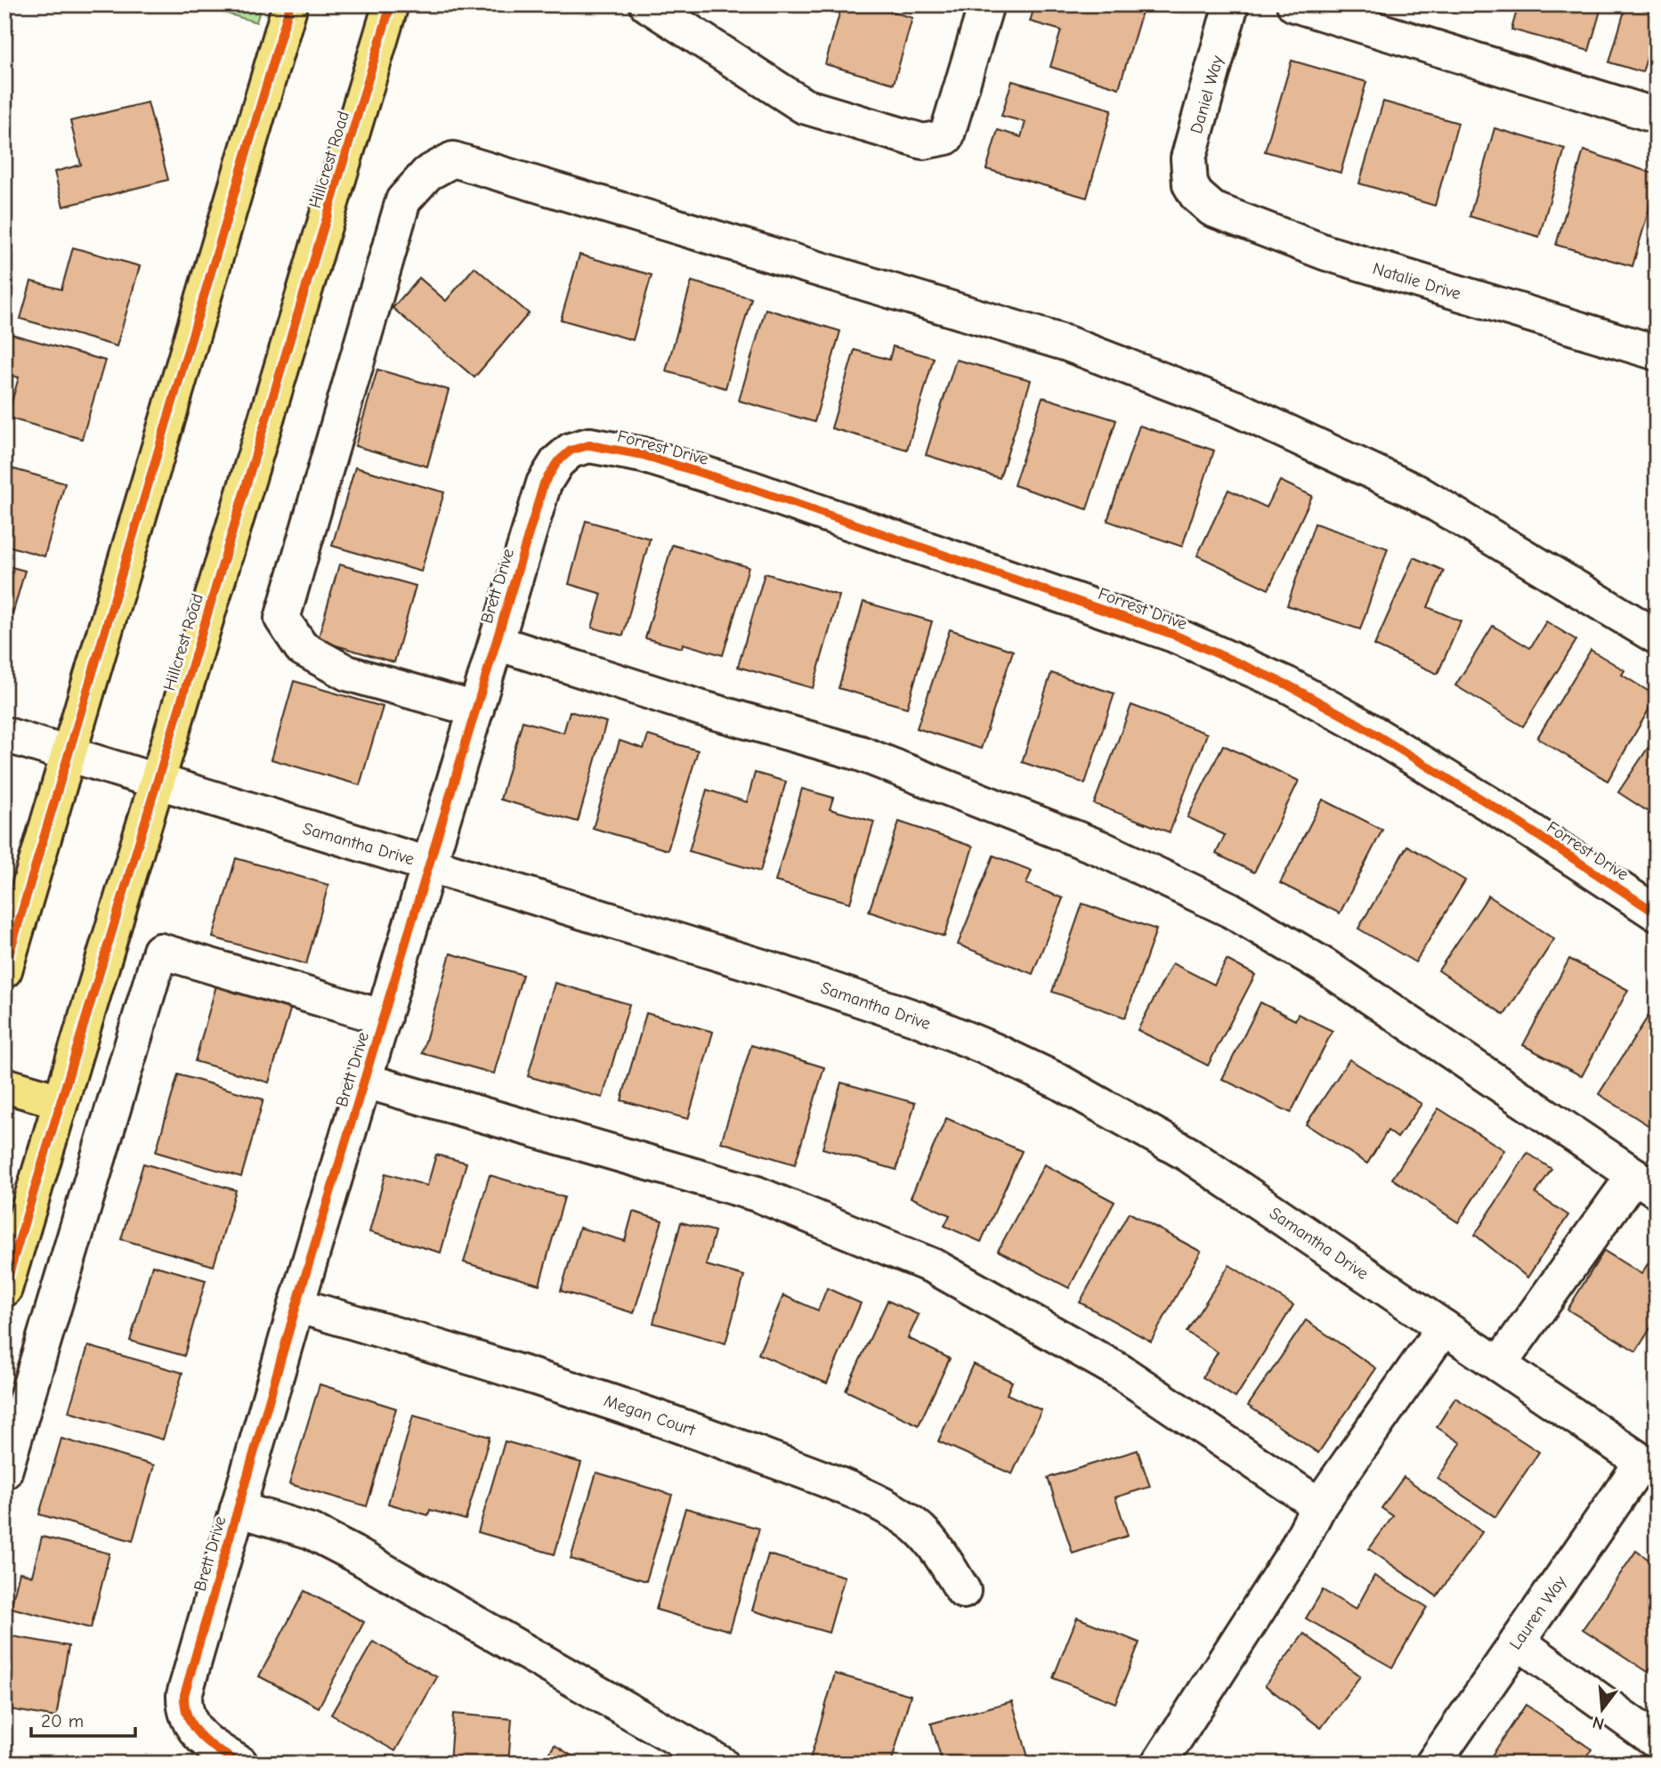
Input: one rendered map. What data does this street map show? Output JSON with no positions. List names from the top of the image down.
{
  "streets": {
    "main road": ["Hillcrest Road"],
    "street": [
      "Daniel Way",
      "Natalie Drive",
      "Forrest Drive",
      "Brett Drive",
      "Samantha Drive",
      "Megan Court",
      "Lauren Way"
    ]
  },
  "crossings": [
    ["Daniel Way", "Natalie Drive"],
    ["Hillcrest Road", "Samantha Drive"],
    ["Forrest Drive", "Brett Drive"],
    ["Brett Drive", "Samantha Drive"],
    ["Brett Drive", "Megan Court"],
    ["Samantha Drive", "Lauren Way"]
  ],
  "scale_bar": "20 m",
  "north": "bottom"
}
